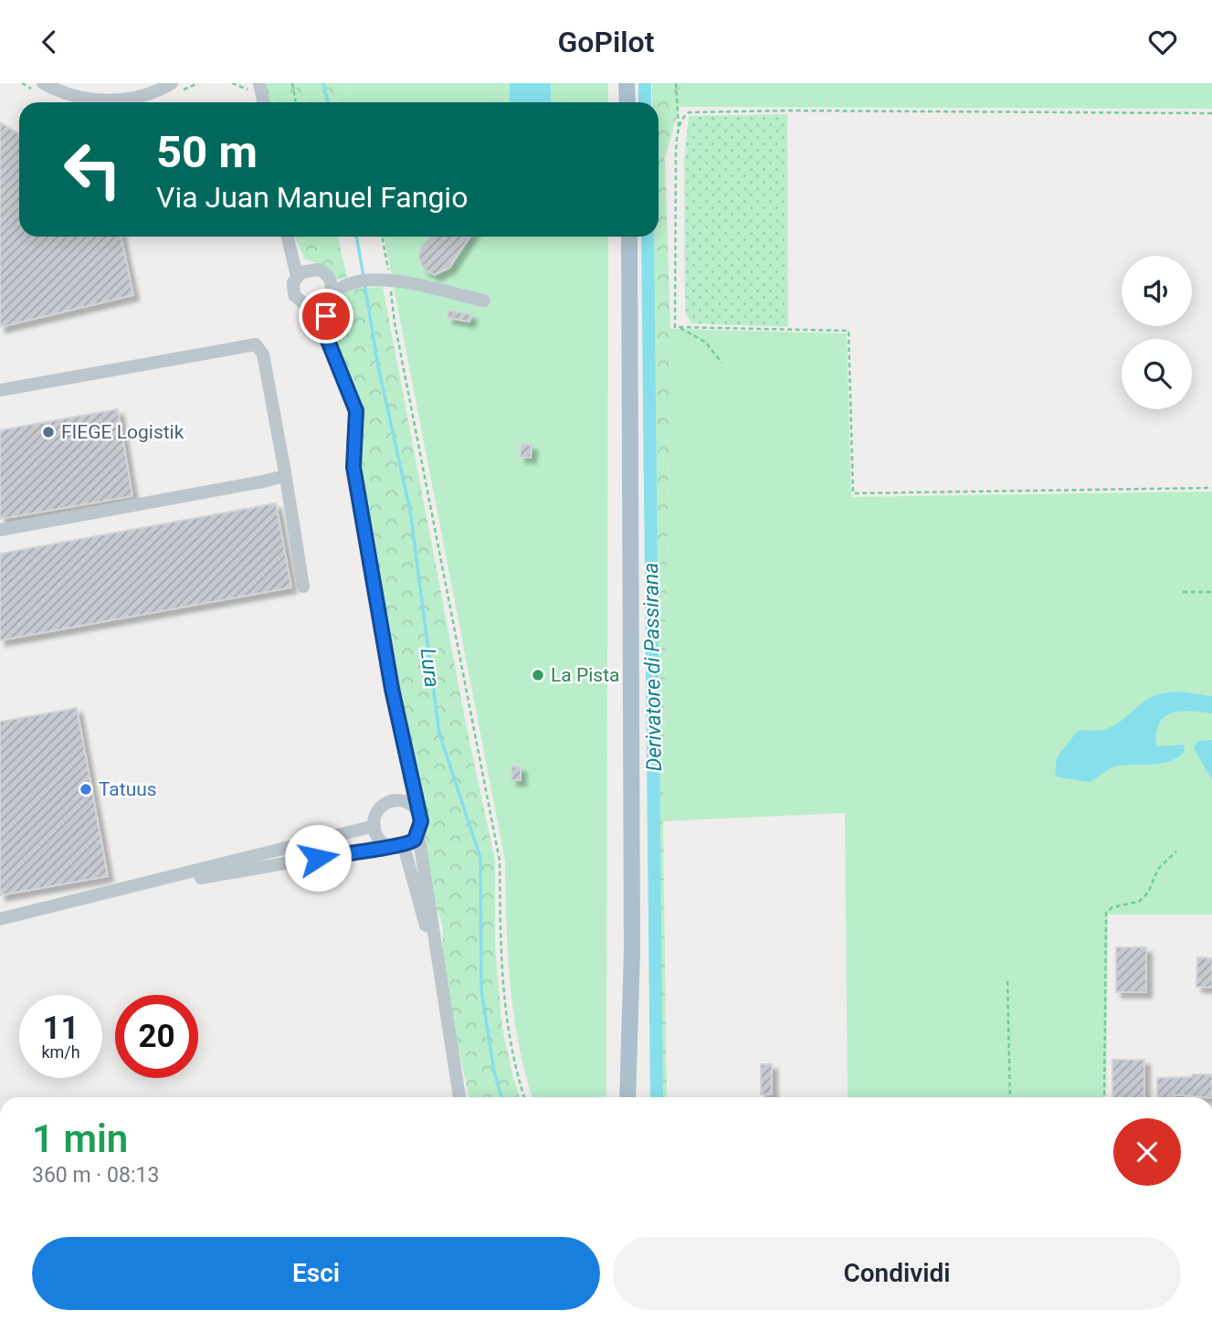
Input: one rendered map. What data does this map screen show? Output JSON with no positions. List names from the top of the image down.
{
  "water": ["Derivatore di Passirana", "Lura"],
  "places": ["FIEGE Logistik", "La Pista", "Tatuus"],
  "page": {
    "header": "GoPilot",
    "turn": ["50 m", "Via Juan Manuel Fangio"],
    "speed": "11 km/h",
    "limit": "20",
    "heading": ["1 min", "360 m · 08:13"],
    "buttons": ["Esci", "Condividi"]
  }
}
